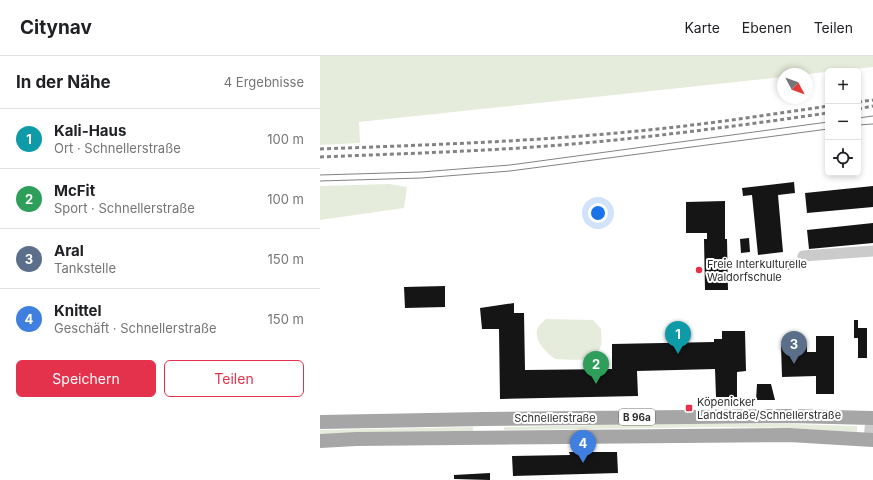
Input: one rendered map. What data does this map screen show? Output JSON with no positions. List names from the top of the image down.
{
  "streets": {
    "main road": ["B 96a", "Schnellerstraße"]
  },
  "places": {
    "other": ["Freie Interkulturelle Waldorfschule"],
    "transit": ["Köpenicker Landstraße/Schnellerstraße"]
  },
  "north": "bottom right",
  "page": {
    "header": "Citynav",
    "nav": ["Karte", "Ebenen", "Teilen"],
    "heading": ["In der Nähe", "4 Ergebnisse"],
    "map_buttons": ["+", "−"],
    "list": [
      {
        "mark": "1",
        "name": "Kali-Haus",
        "note": "Ort · Schnellerstraße",
        "value": "100 m"
      },
      {
        "mark": "2",
        "name": "McFit",
        "note": "Sport · Schnellerstraße",
        "value": "100 m"
      },
      {
        "mark": "3",
        "name": "Aral",
        "note": "Tankstelle",
        "value": "150 m"
      },
      {
        "mark": "4",
        "name": "Knittel",
        "note": "Geschäft · Schnellerstraße",
        "value": "150 m"
      }
    ],
    "pins": [
      "1",
      "3",
      "2",
      "4"
    ],
    "buttons": ["Speichern", "Teilen"]
  }
}
